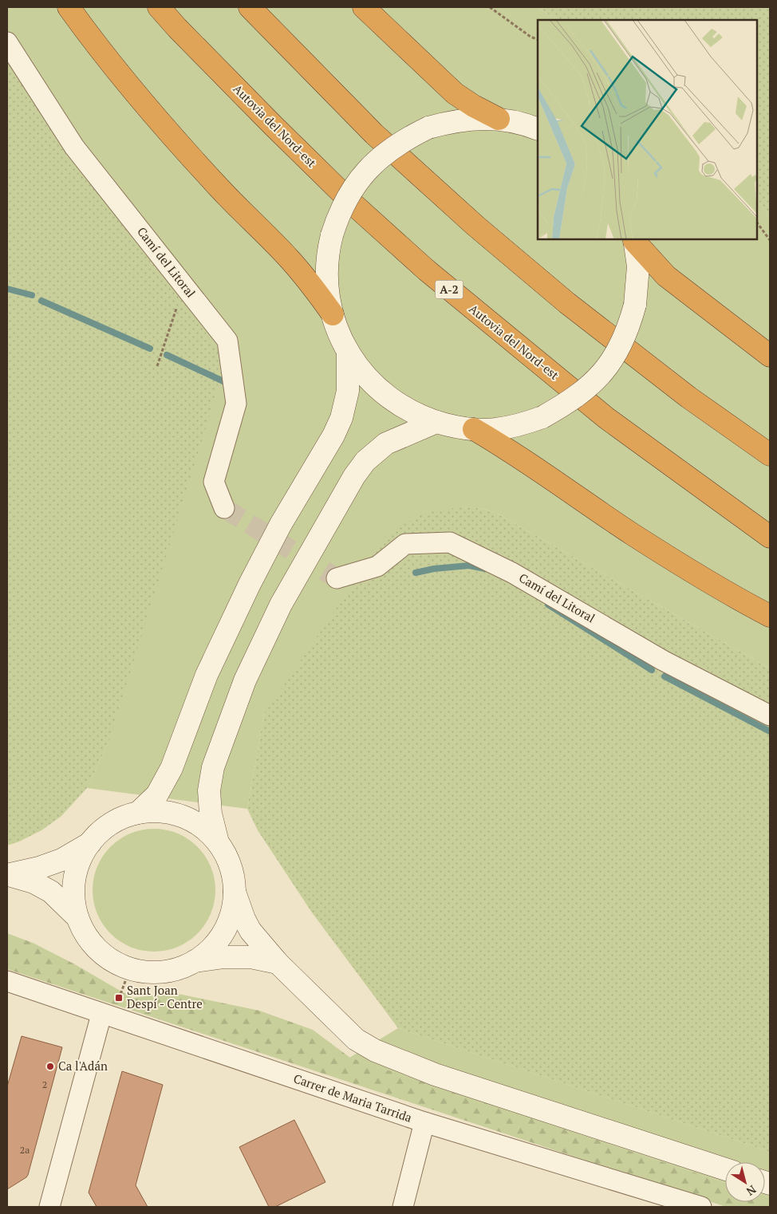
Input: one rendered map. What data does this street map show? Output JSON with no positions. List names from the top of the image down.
{
  "streets": {
    "highway": ["Autovia del Nord-est", "A-2"],
    "street": ["Camí del Litoral", "Carrer de Maria Tarrida"]
  },
  "places": {
    "transit": ["Sant Joan Despí - Centre"],
    "other": ["Ca l'Adán"]
  },
  "house_numbers": ["2", "2a"],
  "north": "bottom right"
}
